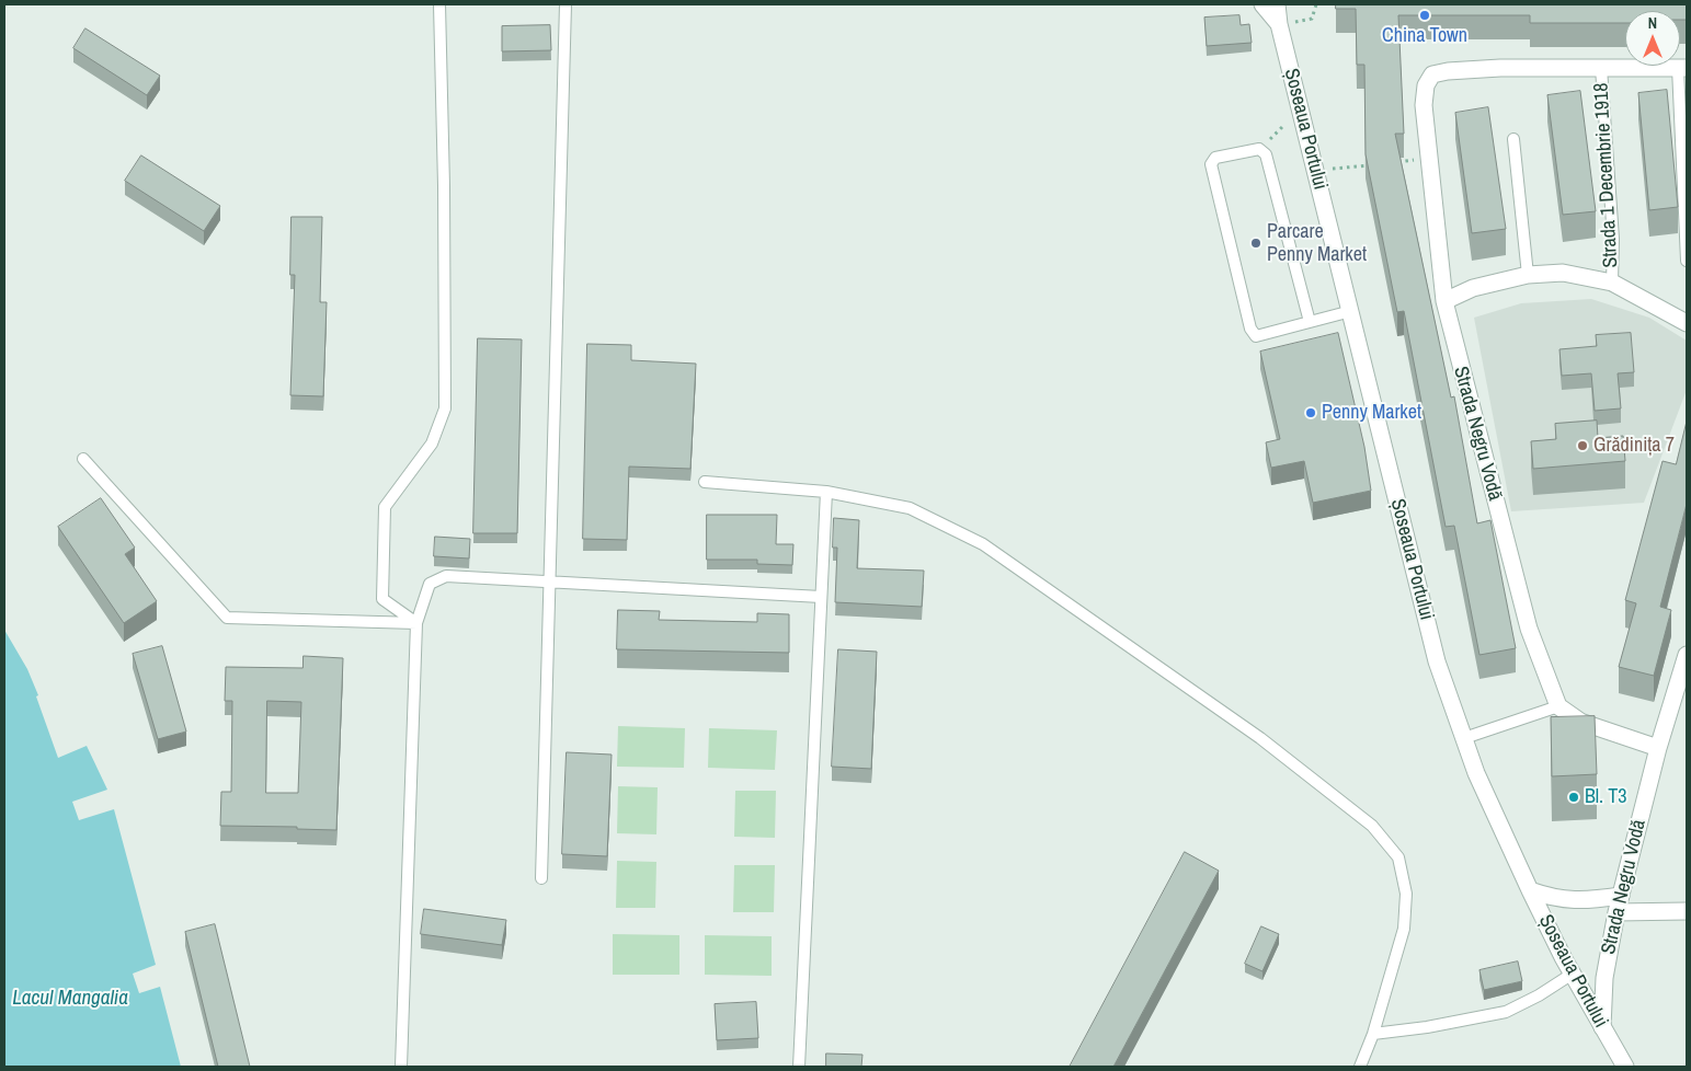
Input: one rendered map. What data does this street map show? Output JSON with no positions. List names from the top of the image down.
{
  "streets": {
    "street": ["Șoseaua Portului", "Strada 1 Decembrie 1918", "Strada Negru Vodă"]
  },
  "crossings": [
    ["Șoseaua Portului", "Strada Negru Vodă"],
    ["Strada 1 Decembrie 1918", "Strada Negru Vodă"]
  ],
  "water": ["Lacul Mangalia"],
  "places": [
    "China Town",
    "Parcare Penny Market",
    "Penny Market",
    "Grădinița 7",
    "Bl. T3"
  ],
  "north": "top"
}
